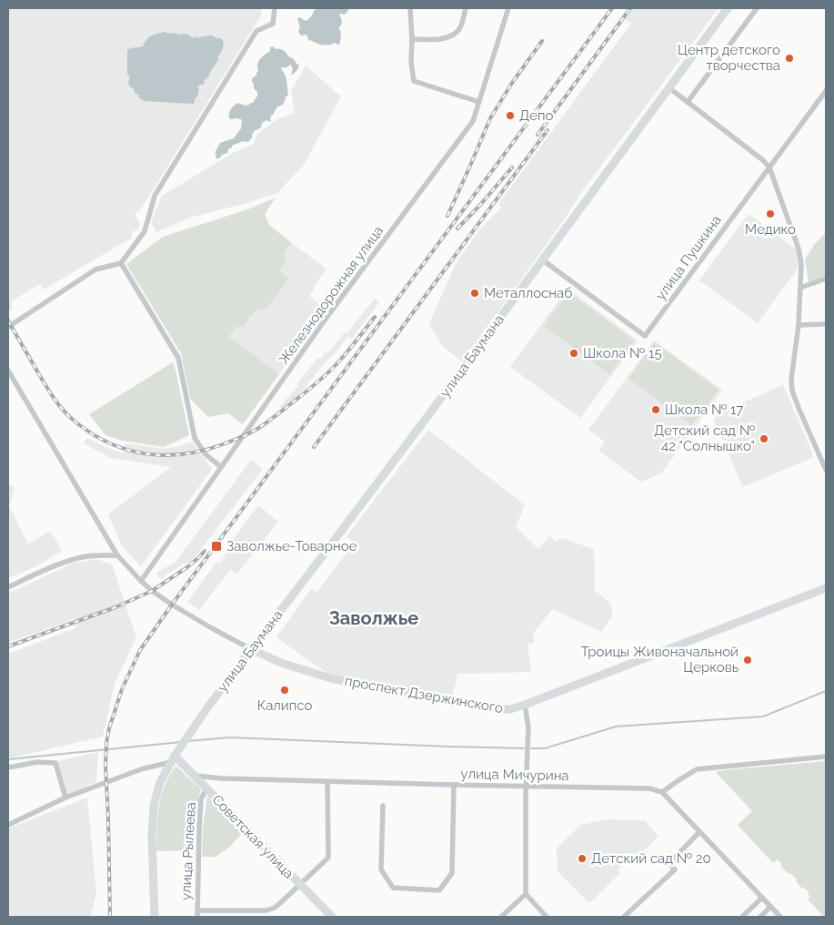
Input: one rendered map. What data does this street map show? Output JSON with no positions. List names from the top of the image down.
{
  "streets": {
    "main road": ["улица Баумана", "проспект Дзержинского", "Советская улица"],
    "street": [
      "улица Пушкина",
      "Железнодорожная улица",
      "улица Мичурина",
      "улица Рылеева"
    ]
  },
  "crossings": [
    ["улица Пушкина", "улица Баумана"],
    ["улица Баумана", "проспект Дзержинского"],
    ["улица Баумана", "Советская улица"],
    ["улица Мичурина", "Советская улица"],
    ["Советская улица", "улица Рылеева"]
  ],
  "districts": ["Заволжье"],
  "places": {
    "other": [
      "Центр детского творчества",
      "Депо",
      "Медико",
      "Металлоснаб",
      "Школа № 15",
      "Школа № 17",
      "Детский сад № 42 \"Солнышко\"",
      "Троицы Живоначальной Церковь",
      "Калипсо",
      "Детский сад № 20"
    ],
    "transit": ["Заволжье-Товарное"]
  }
}
